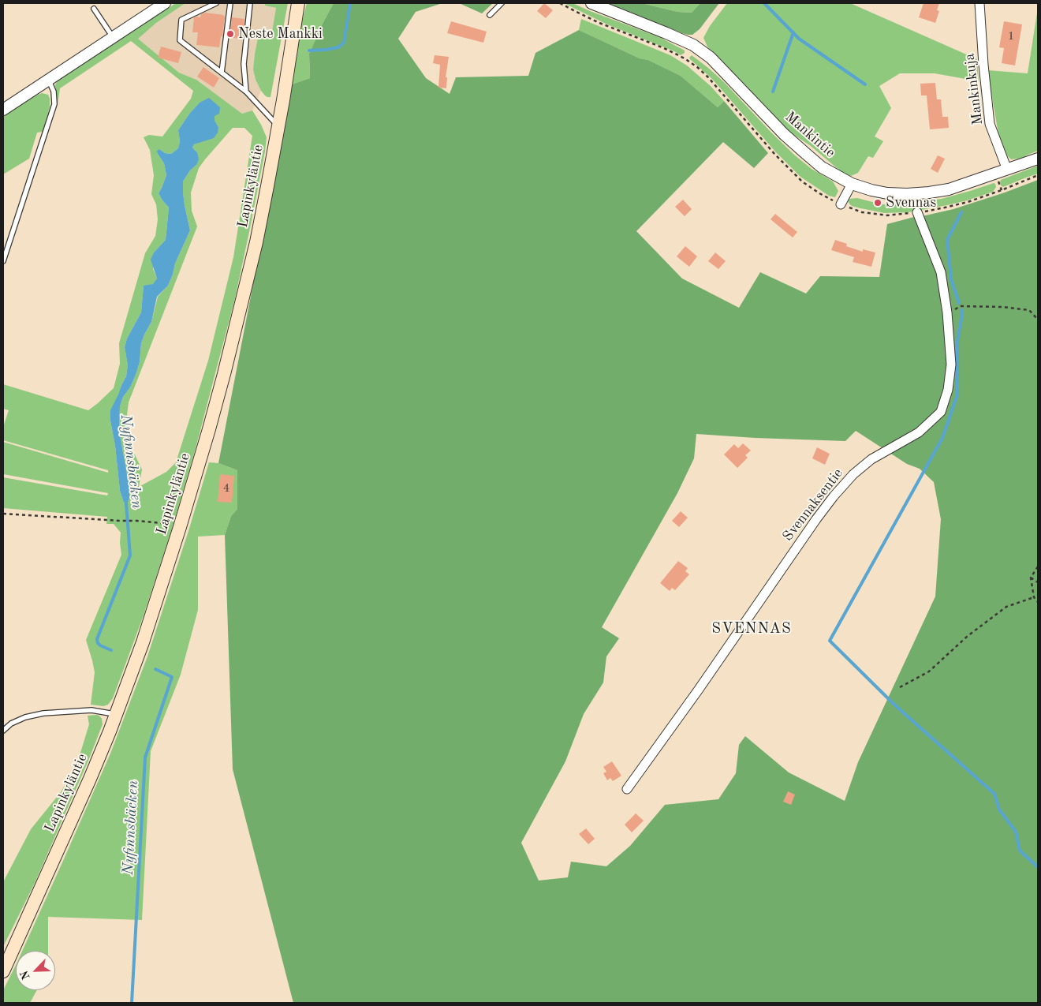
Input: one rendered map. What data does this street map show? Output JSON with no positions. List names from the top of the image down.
{
  "streets": {
    "main road": ["Lapinkyläntie"],
    "street": ["Mankinkuja", "Mankintie", "Svennaksentie"]
  },
  "crossings": [
    ["Mankinkuja", "Mankintie"]
  ],
  "districts": ["SVENNAS"],
  "water": ["Nyfinnsbäcken"],
  "places": ["Neste Mankki", "Svennas"],
  "house_numbers": ["1", "4"],
  "north": "bottom left"
}
